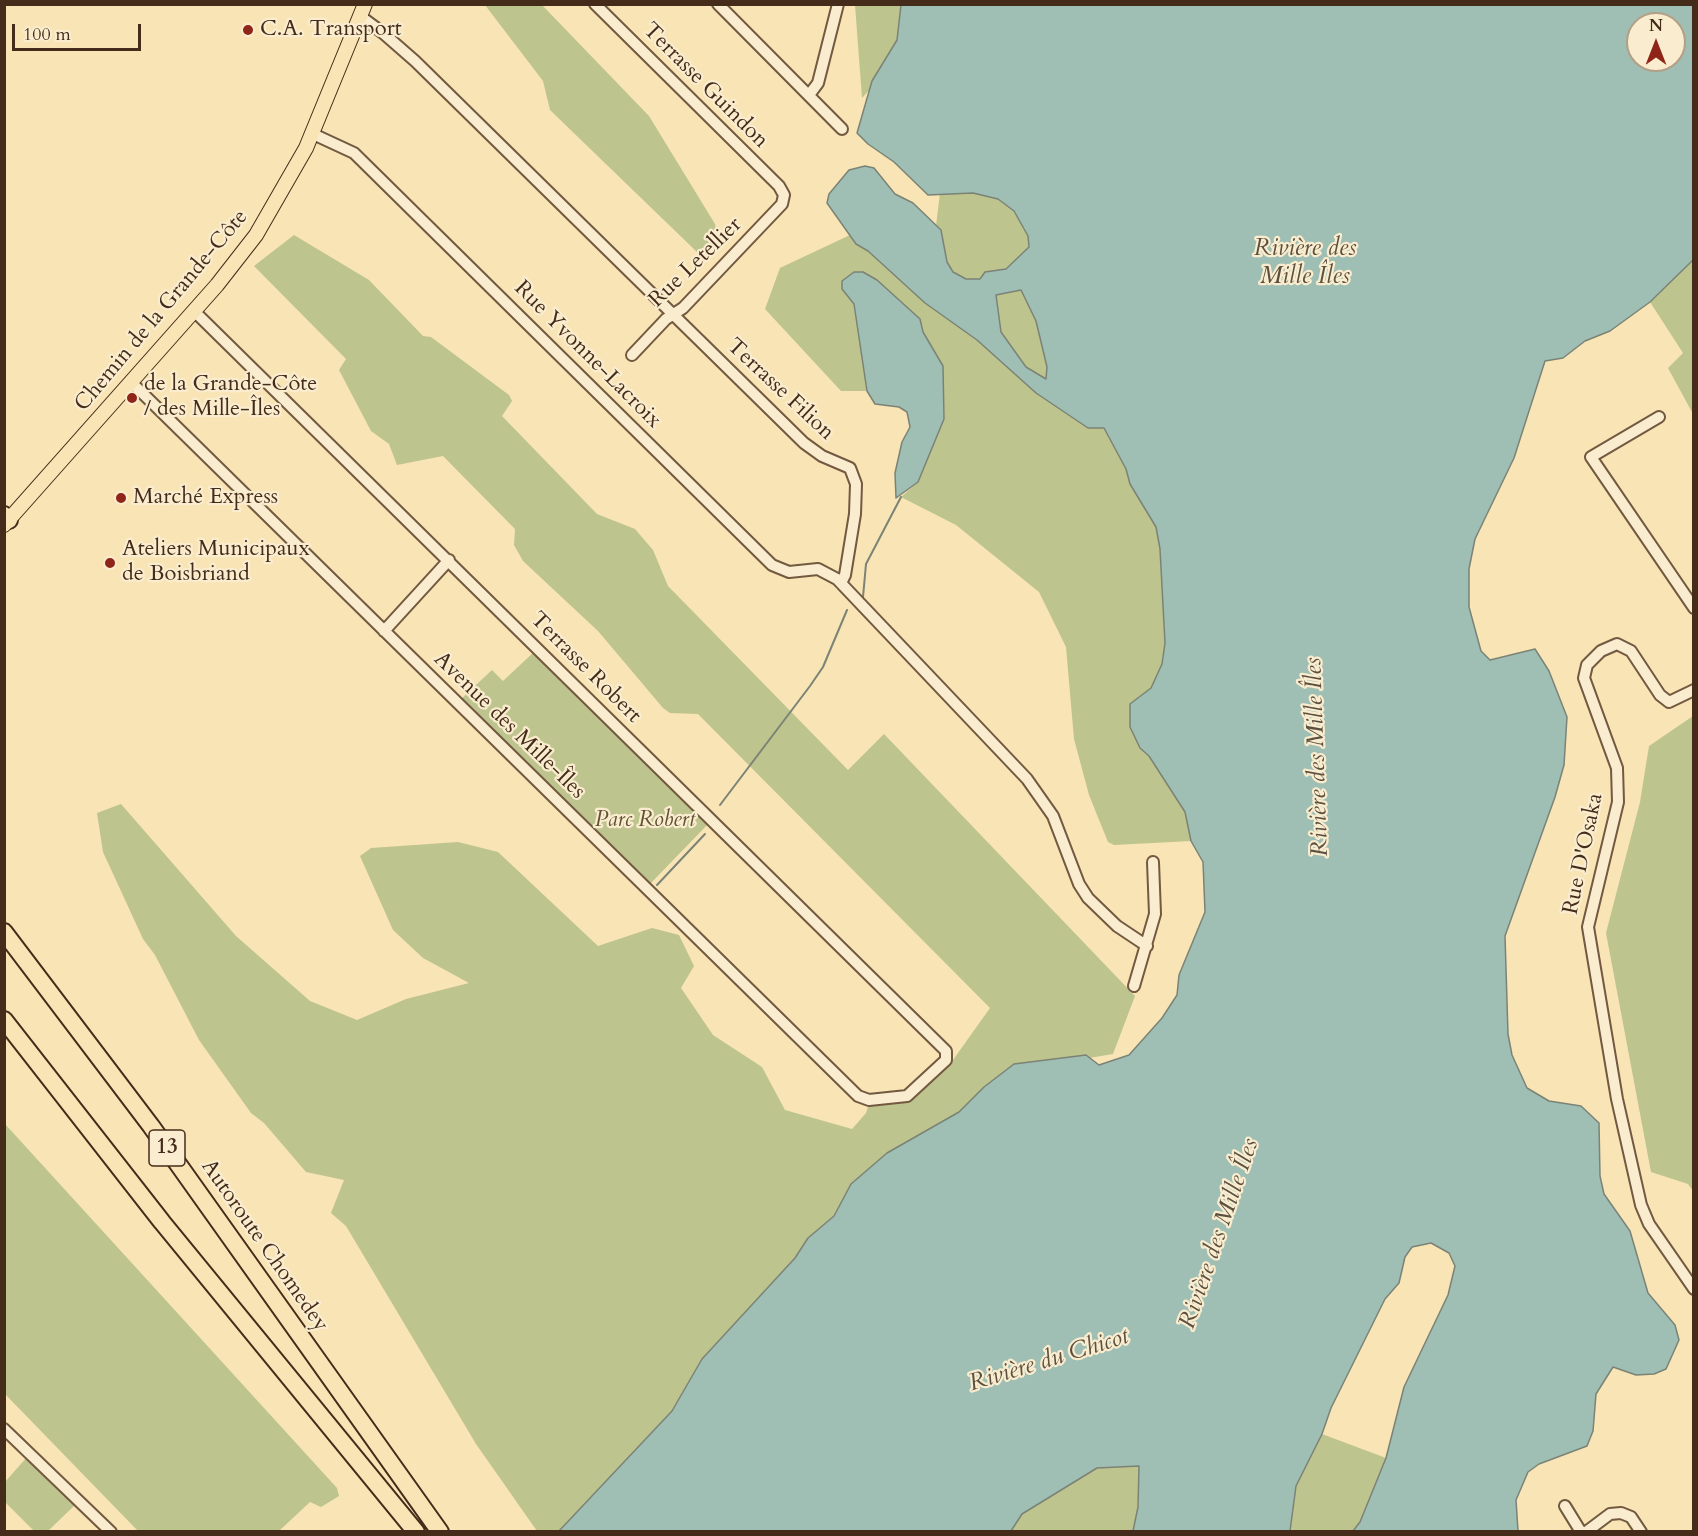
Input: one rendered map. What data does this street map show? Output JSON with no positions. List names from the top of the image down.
{
  "streets": {
    "highway": ["13", "Autoroute Chomedey"],
    "main road": ["Chemin de la Grande-Côte"],
    "street": [
      "Terrasse Guindon",
      "Rue Letellier",
      "Rue Yvonne-Lacroix",
      "Terrasse Filion",
      "Terrasse Robert",
      "Avenue des Mille-Îles",
      "Rue D'Osaka"
    ]
  },
  "crossings": [
    ["Terrasse Guindon", "Rue Letellier"],
    ["Rue Letellier", "Terrasse Filion"],
    ["Chemin de la Grande-Côte", "Rue Yvonne-Lacroix"],
    ["Chemin de la Grande-Côte", "Terrasse Filion"],
    ["Chemin de la Grande-Côte", "Terrasse Robert"],
    ["Chemin de la Grande-Côte", "Avenue des Mille-Îles"],
    ["Rue Yvonne-Lacroix", "Terrasse Filion"],
    ["Terrasse Robert", "Avenue des Mille-Îles"]
  ],
  "water": ["Rivière des Mille Îles", "Rivière du Chicot"],
  "parks": ["Parc Robert"],
  "places": [
    "C.A. Transport",
    "de la Grande-Côte / des Mille-Îles",
    "Marché Express",
    "Ateliers Municipaux de Boisbriand"
  ],
  "scale_bar": "100 m",
  "north": "top"
}
